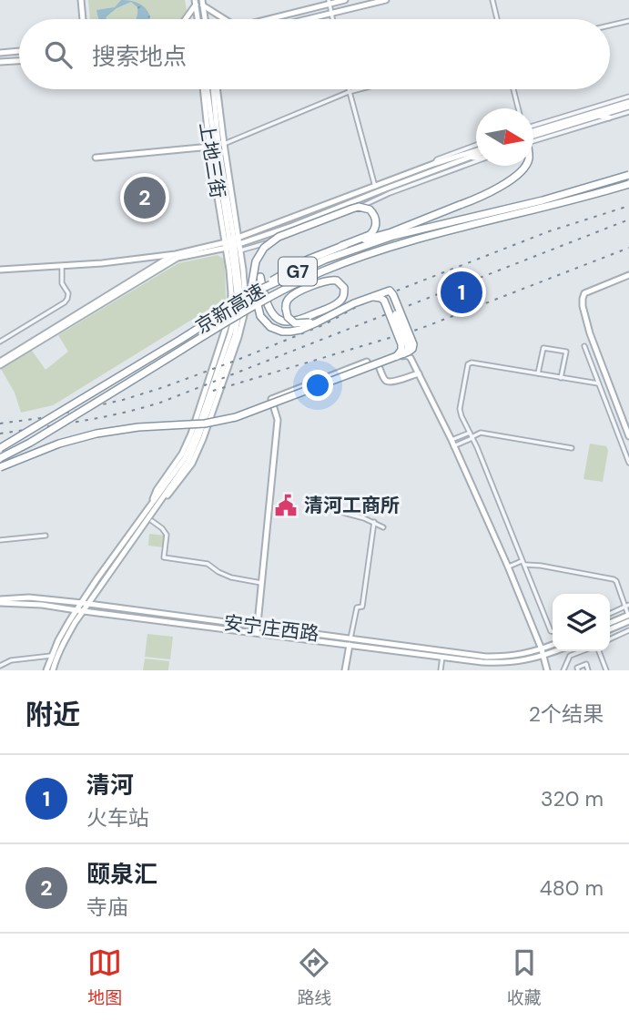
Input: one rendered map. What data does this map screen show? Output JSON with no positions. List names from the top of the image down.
{
  "streets": {
    "highway": ["G7", "京新高速"],
    "main road": ["上地三街", "安宁庄西路"]
  },
  "places": {
    "public building": ["清河工商所"]
  },
  "north": "right",
  "page": {
    "search": "搜索地点",
    "pins": ["2", "1"],
    "heading": ["附近", "2个结果"],
    "list": [
      {
        "mark": "1",
        "name": "清河",
        "note": "火车站",
        "value": "320 m"
      },
      {
        "mark": "2",
        "name": "颐泉汇",
        "note": "寺庙",
        "value": "480 m"
      }
    ],
    "nav": ["地图", "路线", "收藏"]
  }
}
